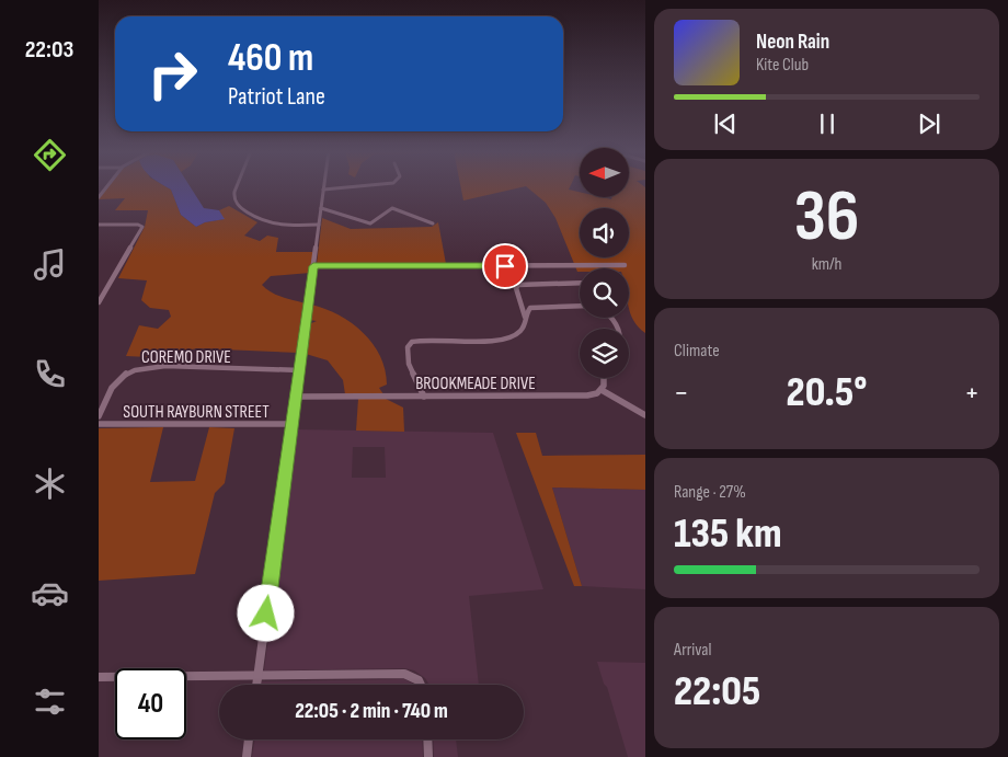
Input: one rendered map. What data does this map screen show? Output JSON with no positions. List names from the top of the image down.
{
  "streets": {
    "street": ["COREMO DRIVE", "BROOKMEADE DRIVE", "SOUTH RAYBURN STREET"]
  },
  "north": "left",
  "page": {
    "tabs": "22:03",
    "turn": ["460 m", "Patriot Lane"],
    "song": ["Neon Rain", "Kite Club"],
    "tile": [
      ["36", "km/h"],
      "Climate",
      ["Range · 27%", "135 km"],
      ["Arrival", "22:05"]
    ],
    "heat": ["−", "20.5°", "+"],
    "limit": "40",
    "trip": "22:05 · 2 min · 740 m"
  }
}
